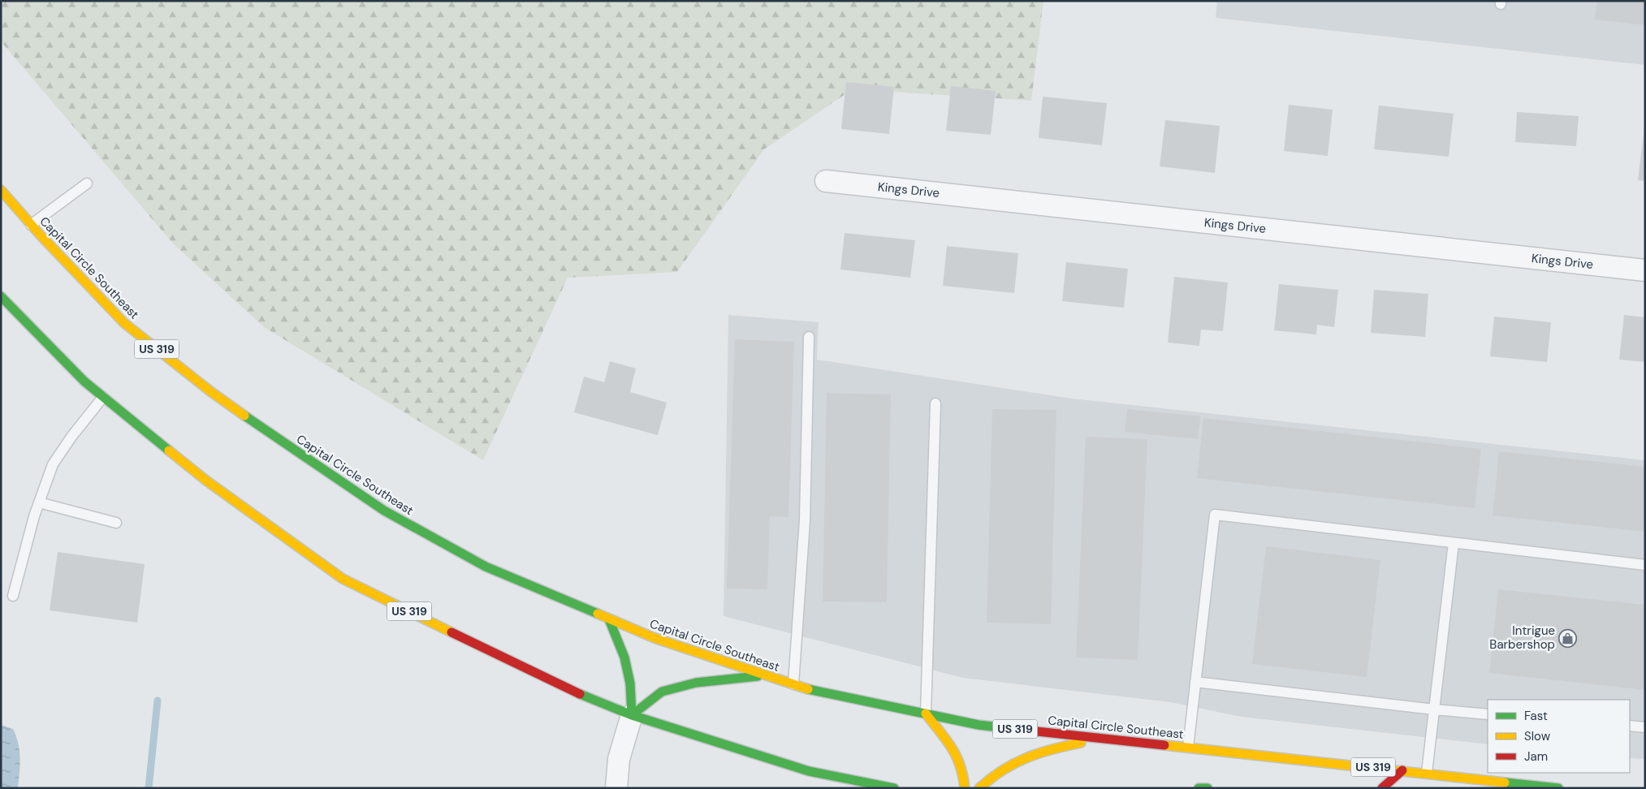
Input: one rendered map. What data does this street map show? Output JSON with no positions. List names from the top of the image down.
{
  "streets": {
    "main road": ["Capital Circle Southeast", "US 319"],
    "street": ["Kings Drive"]
  },
  "places": {
    "shop": ["Intrigue Barbershop"]
  },
  "legend": ["Fast", "Slow", "Jam"]
}
